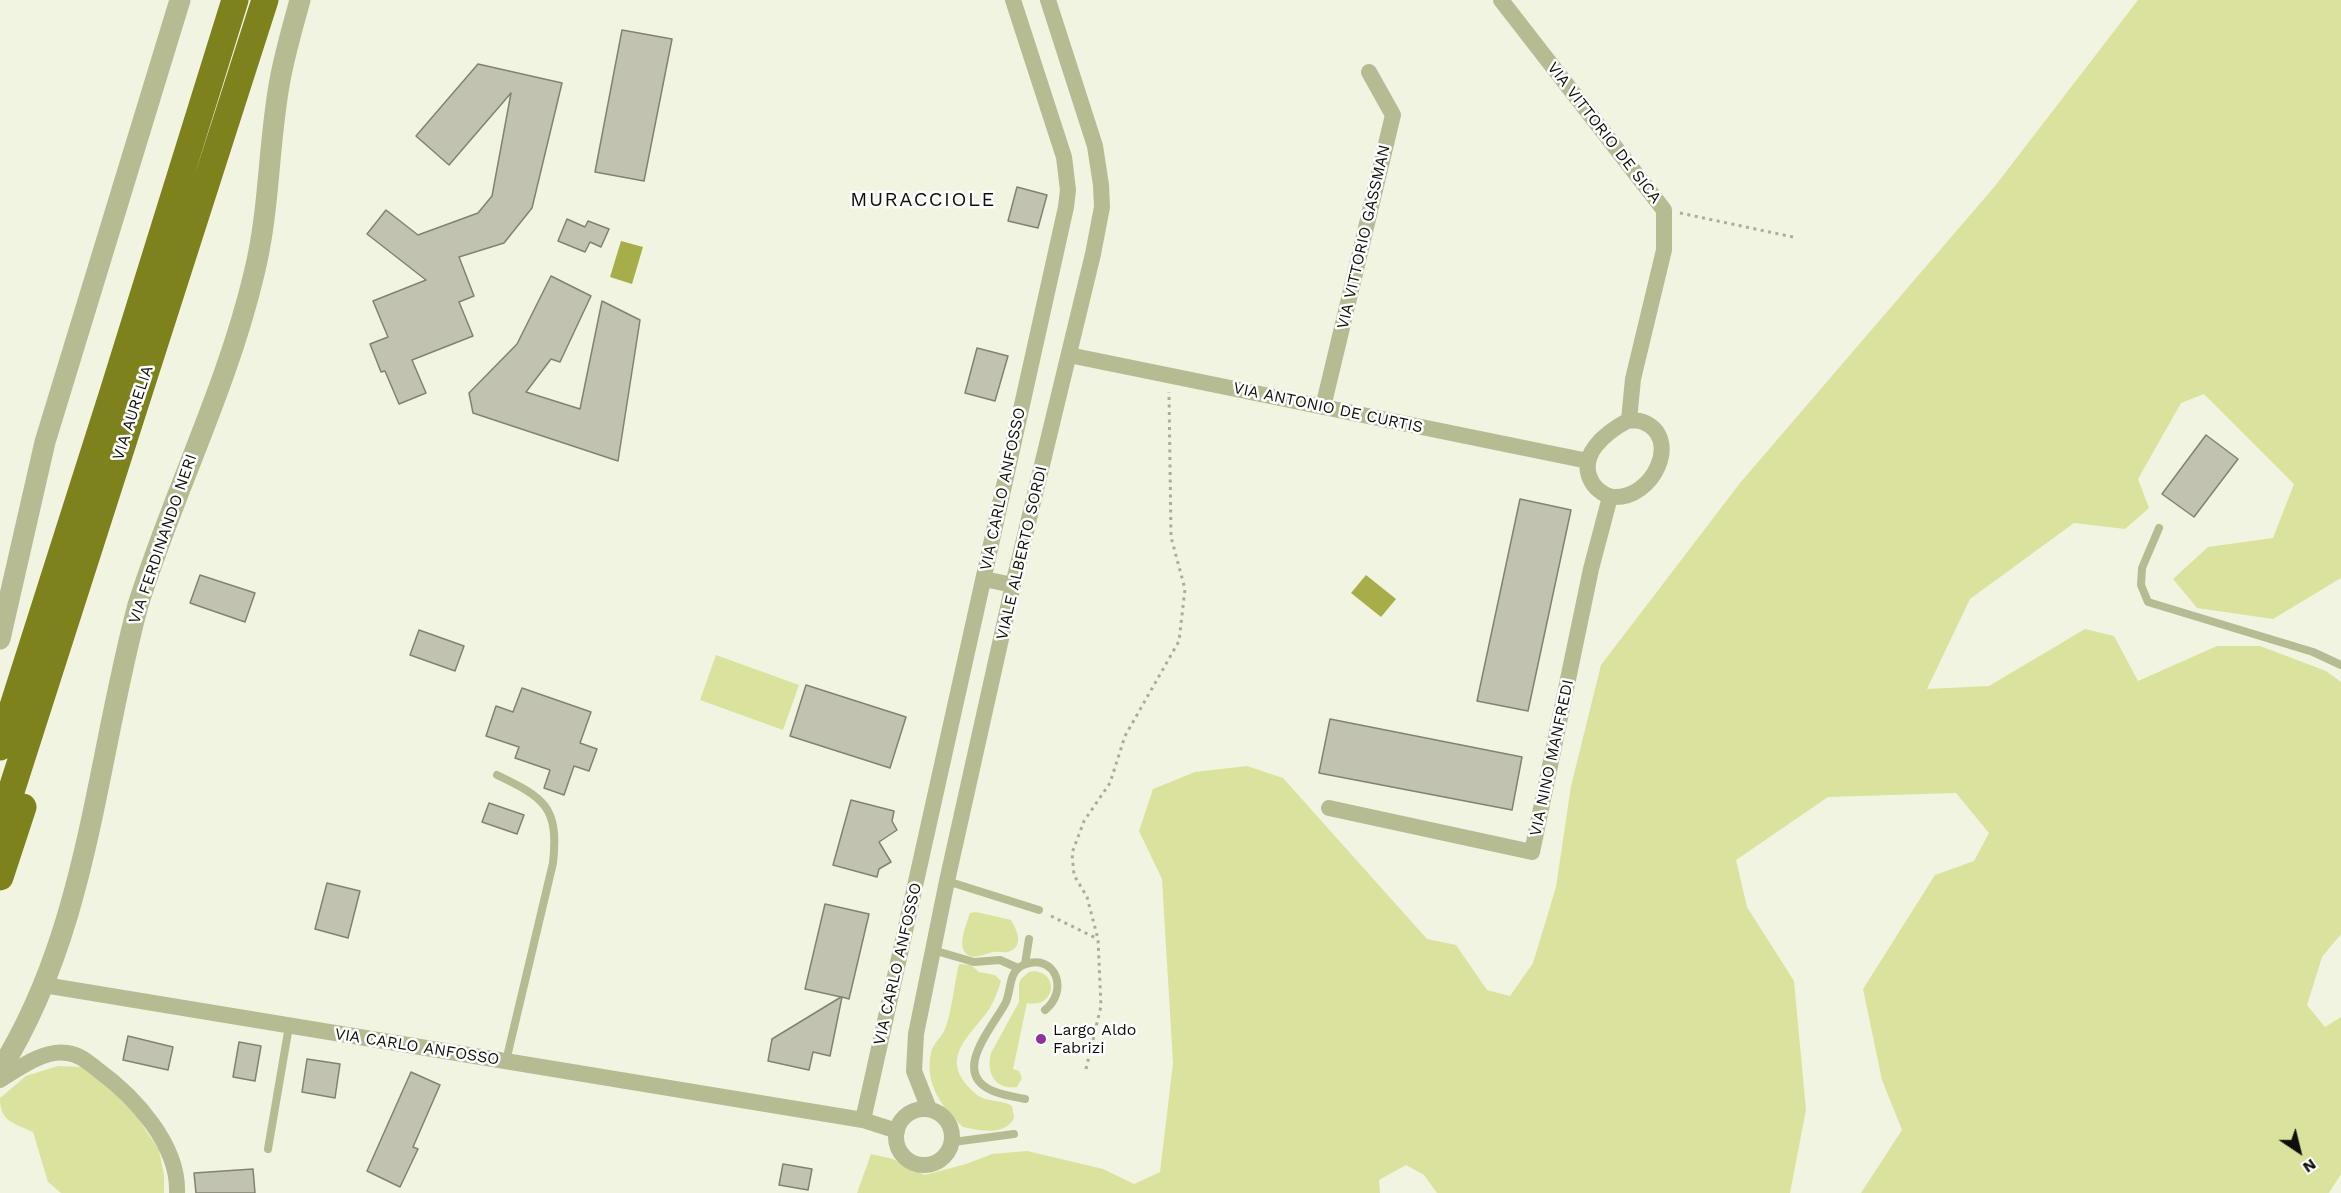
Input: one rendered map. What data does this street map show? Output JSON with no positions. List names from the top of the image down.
{
  "streets": {
    "highway": ["VIA AURELIA"],
    "street": [
      "VIA VITTORIO DE SICA",
      "VIA VITTORIO GASSMAN",
      "VIA ANTONIO DE CURTIS",
      "VIA CARLO ANFOSSO",
      "VIA FERDINANDO NERI",
      "VIALE ALBERTO SORDI",
      "VIA NINO MANFREDI"
    ]
  },
  "crossings": [
    ["VIA VITTORIO DE SICA", "VIA ANTONIO DE CURTIS"],
    ["VIA VITTORIO DE SICA", "VIA NINO MANFREDI"],
    ["VIA VITTORIO GASSMAN", "VIA ANTONIO DE CURTIS"],
    ["VIA ANTONIO DE CURTIS", "VIALE ALBERTO SORDI"],
    ["VIA ANTONIO DE CURTIS", "VIA NINO MANFREDI"],
    ["VIA CARLO ANFOSSO", "VIA FERDINANDO NERI"]
  ],
  "districts": ["MURACCIOLE"],
  "places": ["Largo Aldo Fabrizi"],
  "north": "bottom right"
}
